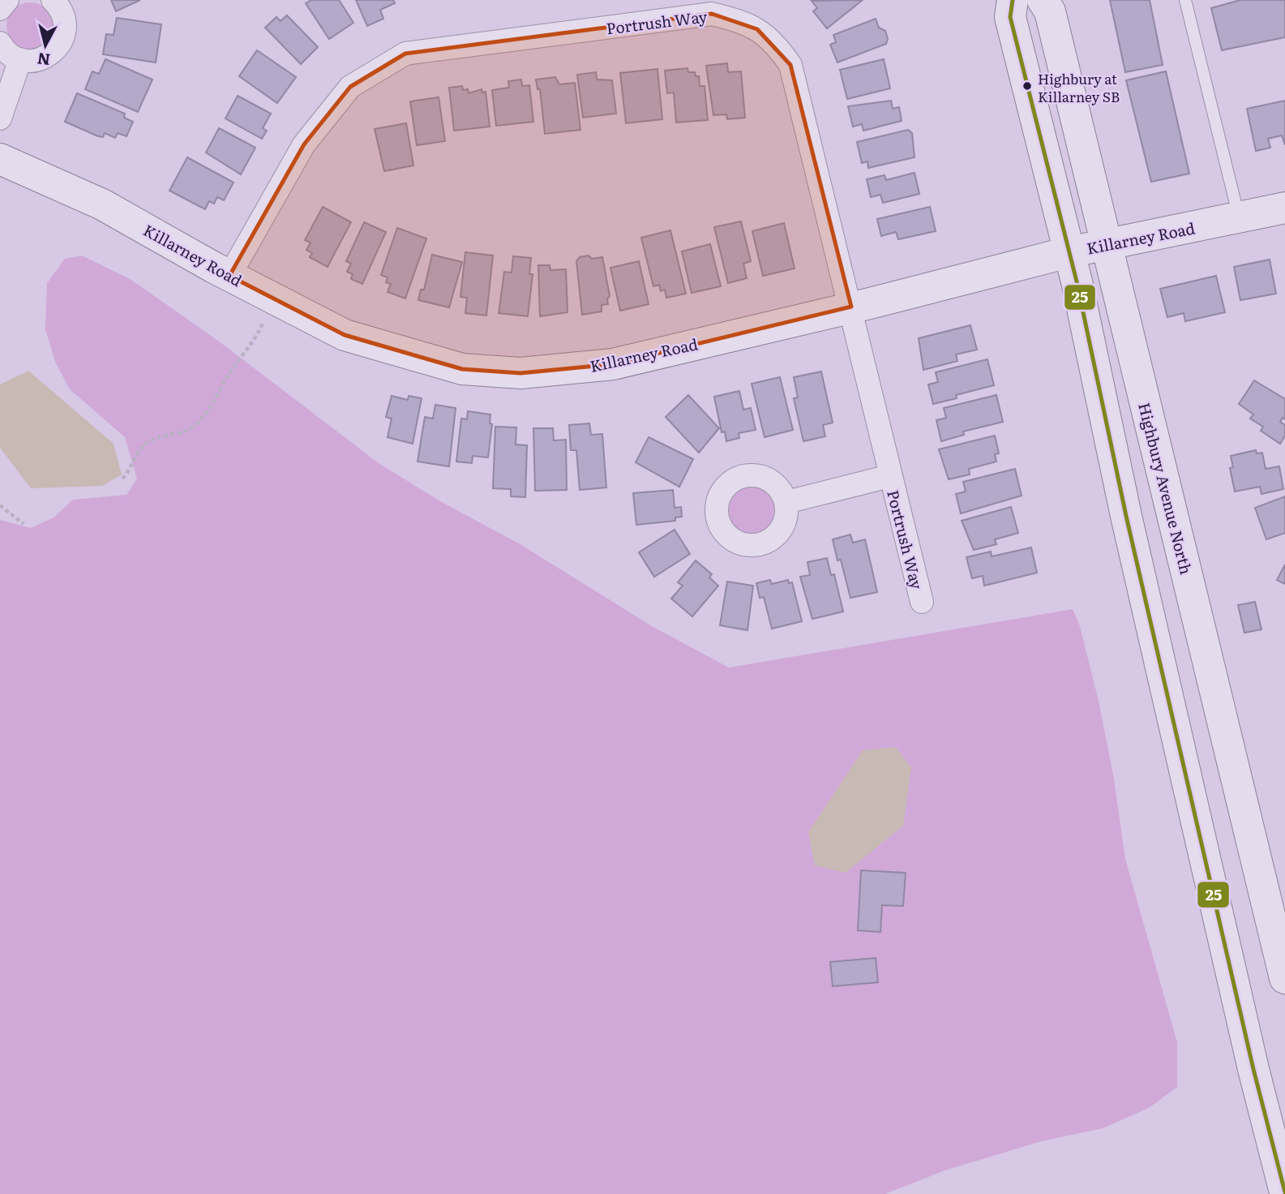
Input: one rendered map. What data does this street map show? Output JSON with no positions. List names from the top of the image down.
{
  "streets": {
    "main road": ["Killarney Road", "Highbury Avenue North"],
    "street": ["Portrush Way"]
  },
  "crossings": [
    ["Portrush Way", "Killarney Road"],
    ["Killarney Road", "Highbury Avenue North"]
  ],
  "places": ["Highbury at Killarney SB"],
  "lines": ["transit line 25"],
  "north": "bottom"
}
